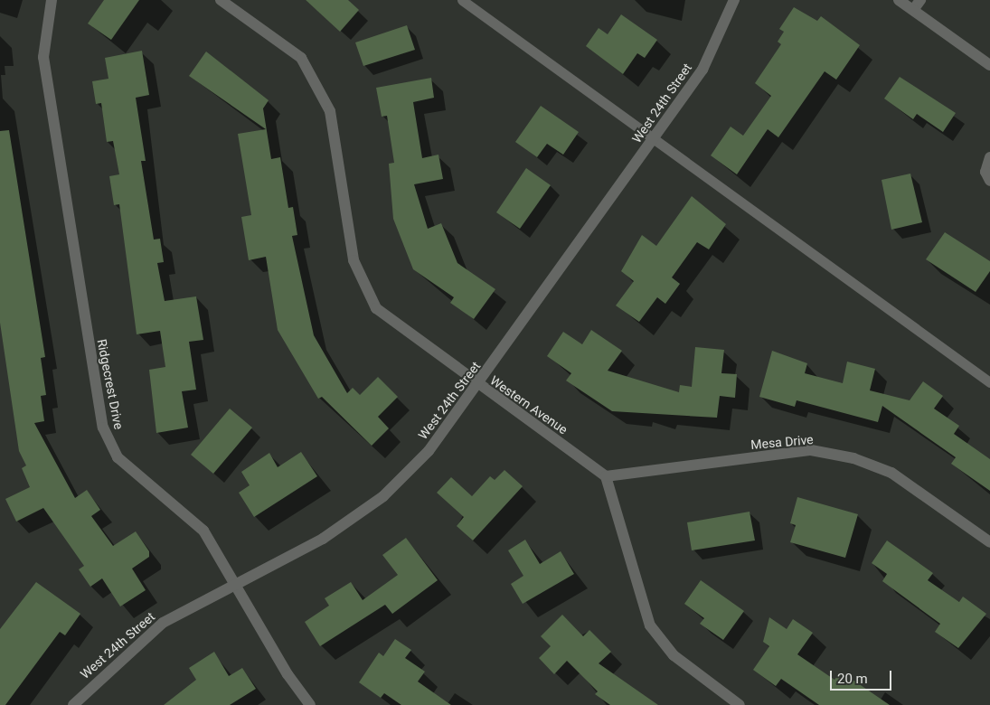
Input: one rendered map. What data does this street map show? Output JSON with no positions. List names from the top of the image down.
{
  "streets": {
    "street": [
      "West 24th Street",
      "Ridgecrest Drive",
      "Western Avenue",
      "Mesa Drive"
    ]
  },
  "crossings": [
    ["West 24th Street", "Ridgecrest Drive"],
    ["West 24th Street", "Western Avenue"],
    ["Western Avenue", "Mesa Drive"]
  ],
  "scale_bar": "20 m"
}
